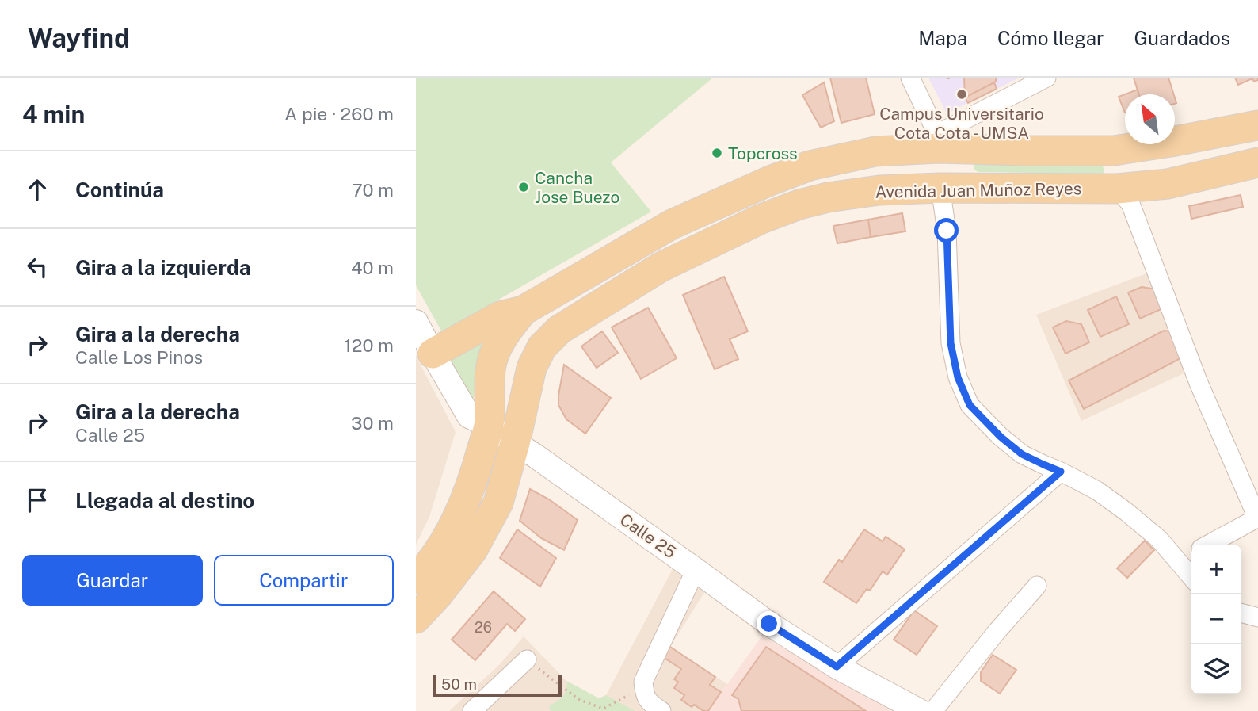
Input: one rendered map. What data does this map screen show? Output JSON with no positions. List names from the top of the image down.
{
  "streets": {
    "main road": ["Avenida Juan Muñoz Reyes"],
    "street": ["Calle 25"]
  },
  "crossings": [
    ["Avenida Juan Muñoz Reyes", "Calle 25"]
  ],
  "places": ["Campus Universitario Cota Cota - UMSA", "Topcross", "Cancha Jose Buezo"],
  "house_numbers": ["26"],
  "scale_bar": "50 m",
  "north": "top left",
  "page": {
    "header": "Wayfind",
    "nav": ["Mapa", "Cómo llegar", "Guardados"],
    "heading": ["4 min", "A pie · 260 m"],
    "list": [
      ["Continúa", "70 m"],
      ["Gira a la izquierda", "40 m"],
      ["Gira a la derecha", "Calle Los Pinos", "120 m"],
      ["Gira a la derecha", "Calle 25", "30 m"],
      "Llegada al destino"
    ],
    "buttons": ["Guardar", "Compartir"],
    "map_buttons": ["+", "−"],
    "scale": "50 m"
  }
}
